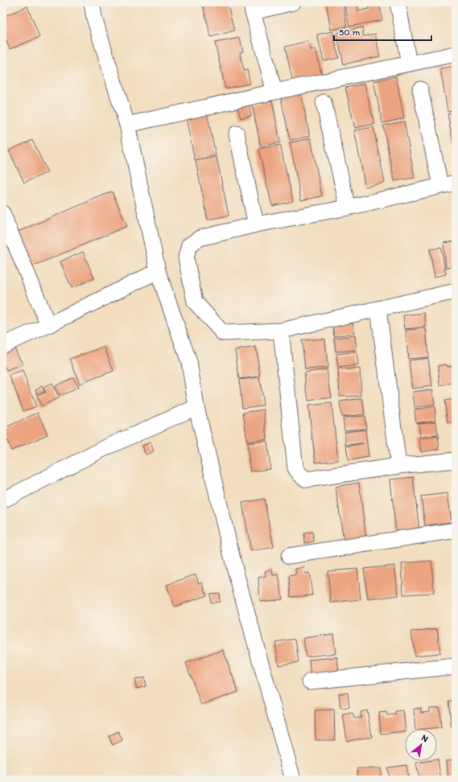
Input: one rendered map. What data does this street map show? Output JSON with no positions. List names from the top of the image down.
{
  "scale_bar": "50 m",
  "north": "top right"
}
